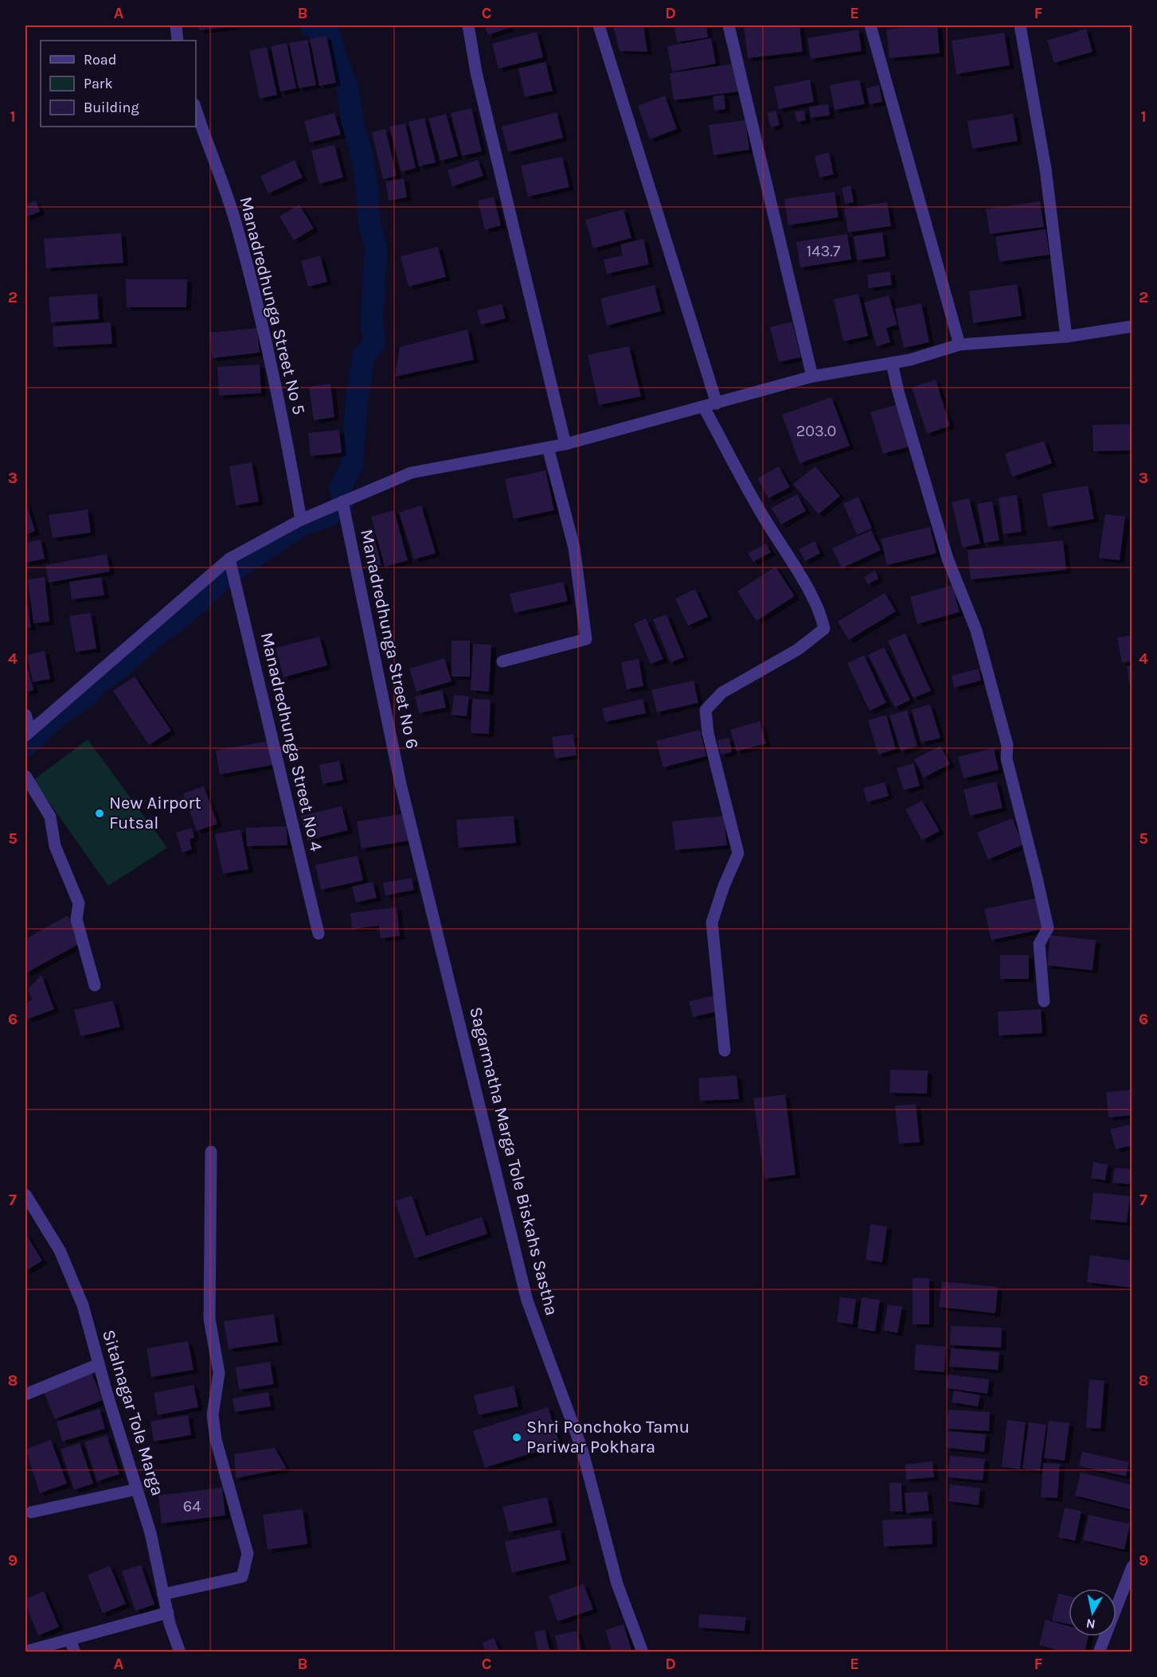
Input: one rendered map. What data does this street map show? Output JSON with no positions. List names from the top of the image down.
{
  "streets": {
    "street": [
      "Manadredhunga Street No 5",
      "Manadredhunga Street No 6",
      "Manadredhunga Street No 4",
      "Sagarmatha Marga Tole Biskahs Sastha",
      "Sitalnagar Tole Marga"
    ]
  },
  "crossings": [
    ["Manadredhunga Street No 6", "Sagarmatha Marga Tole Biskahs Sastha"]
  ],
  "places": ["New Airport Futsal", "Shri Ponchoko Tamu Pariwar Pokhara"],
  "house_numbers": ["143.7", "203.0", "64"],
  "legend": ["Road", "Park", "Building"],
  "north": "bottom",
  "grid": {
    "columns": [
      "A",
      "B",
      "C",
      "D",
      "E",
      "F"
    ],
    "rows": [
      "1",
      "2",
      "3",
      "4",
      "5",
      "6",
      "7",
      "8",
      "9"
    ]
  }
}
